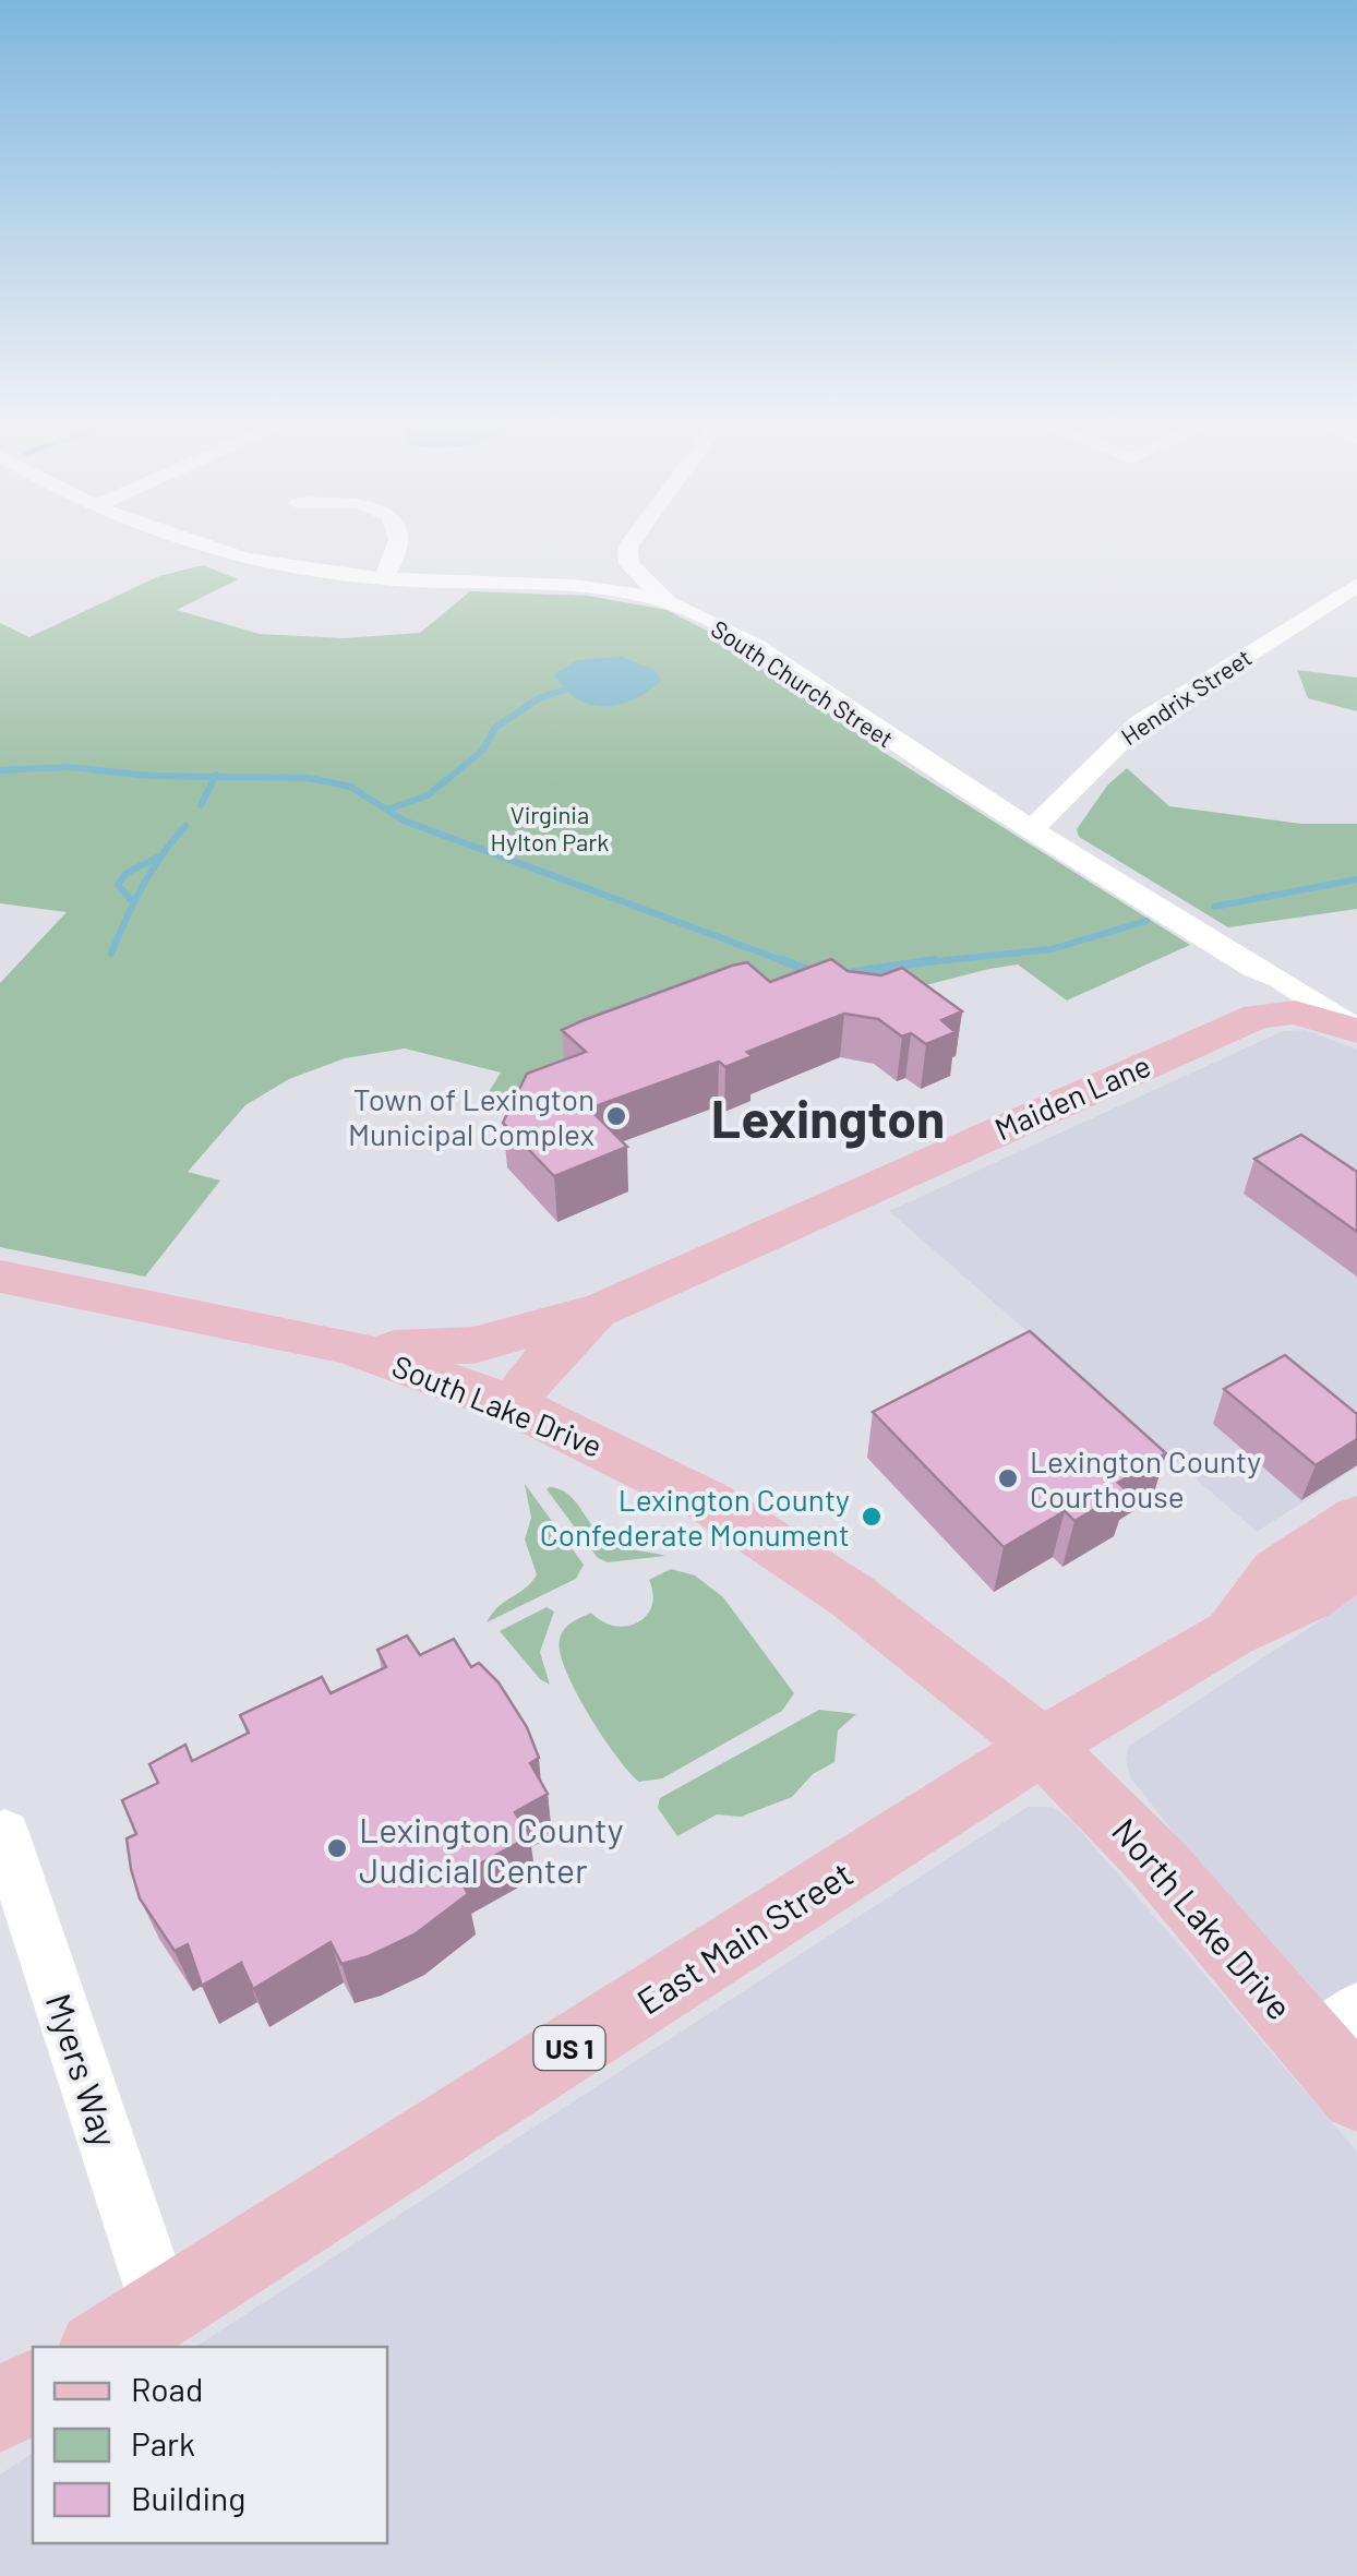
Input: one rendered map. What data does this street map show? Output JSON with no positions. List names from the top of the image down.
{
  "streets": {
    "main road": [
      "Maiden Lane",
      "South Lake Drive",
      "North Lake Drive",
      "East Main Street",
      "US 1"
    ],
    "street": ["South Church Street", "Hendrix Street", "Myers Way"]
  },
  "crossings": [
    ["South Church Street", "Hendrix Street"],
    ["Maiden Lane", "South Lake Drive"],
    ["South Lake Drive", "North Lake Drive"],
    ["South Lake Drive", "East Main Street"],
    ["North Lake Drive", "East Main Street"],
    ["East Main Street", "Myers Way"]
  ],
  "districts": ["Lexington"],
  "parks": ["Virginia Hylton Park"],
  "places": [
    "Town of Lexington Municipal Complex",
    "Lexington County Courthouse",
    "Lexington County Confederate Monument",
    "Lexington County Judicial Center"
  ],
  "legend": ["Road", "Park", "Building"]
}
